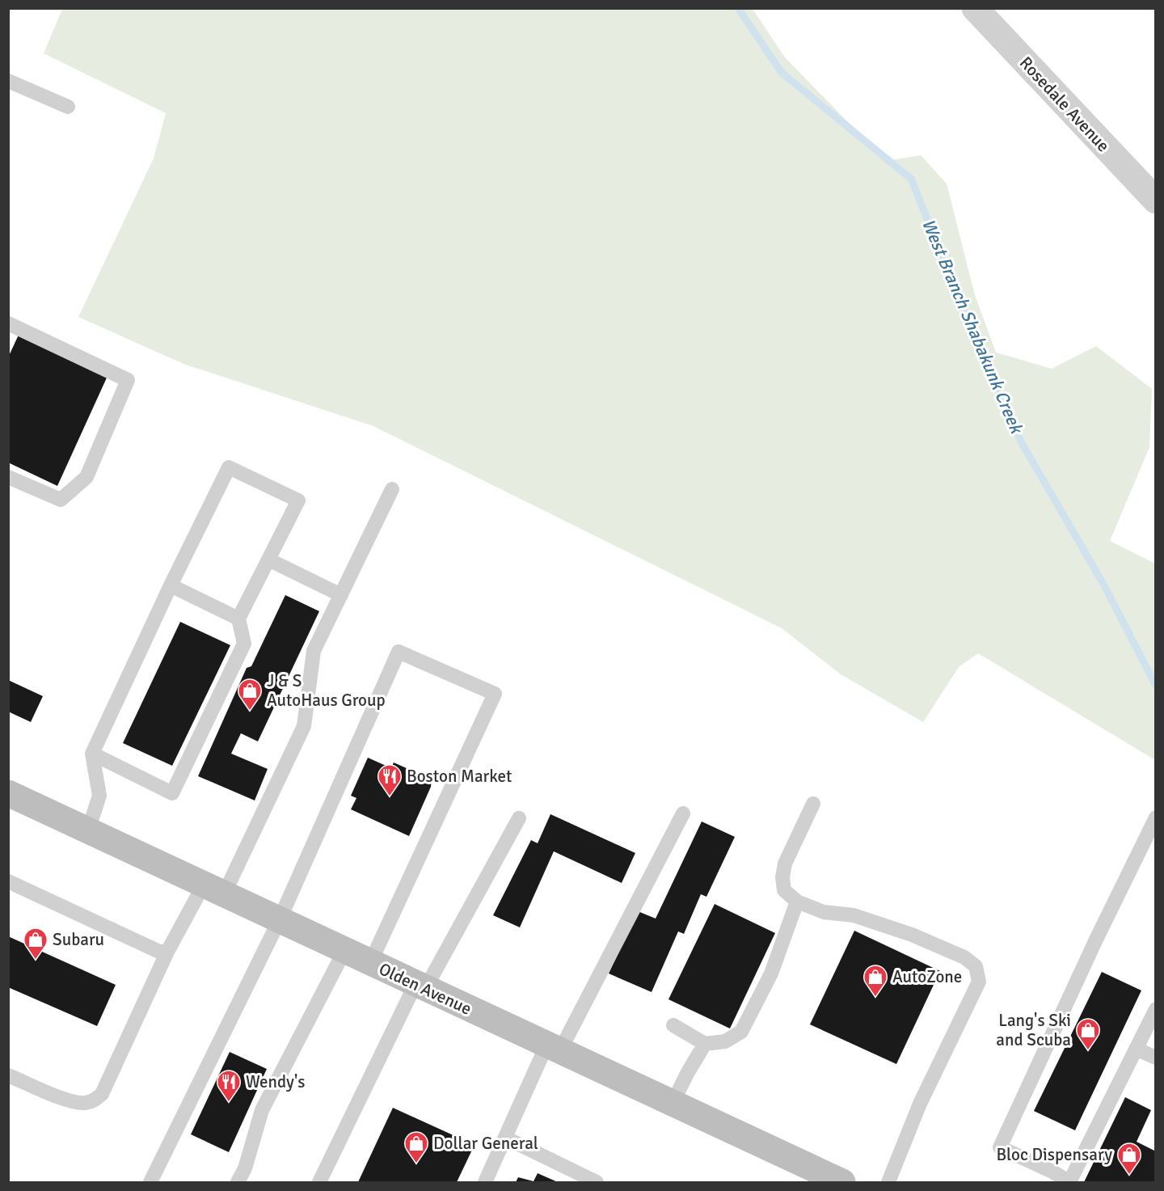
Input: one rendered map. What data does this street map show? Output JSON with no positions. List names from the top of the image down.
{
  "streets": {
    "main road": ["Olden Avenue"],
    "street": ["Rosedale Avenue"]
  },
  "water": ["West Branch Shabakunk Creek"],
  "places": {
    "shop": [
      "J & S AutoHaus Group",
      "Subaru",
      "AutoZone",
      "Lang's Ski and Scuba",
      "Dollar General",
      "Bloc Dispensary"
    ],
    "restaurant": ["Boston Market", "Wendy's"]
  }
}
